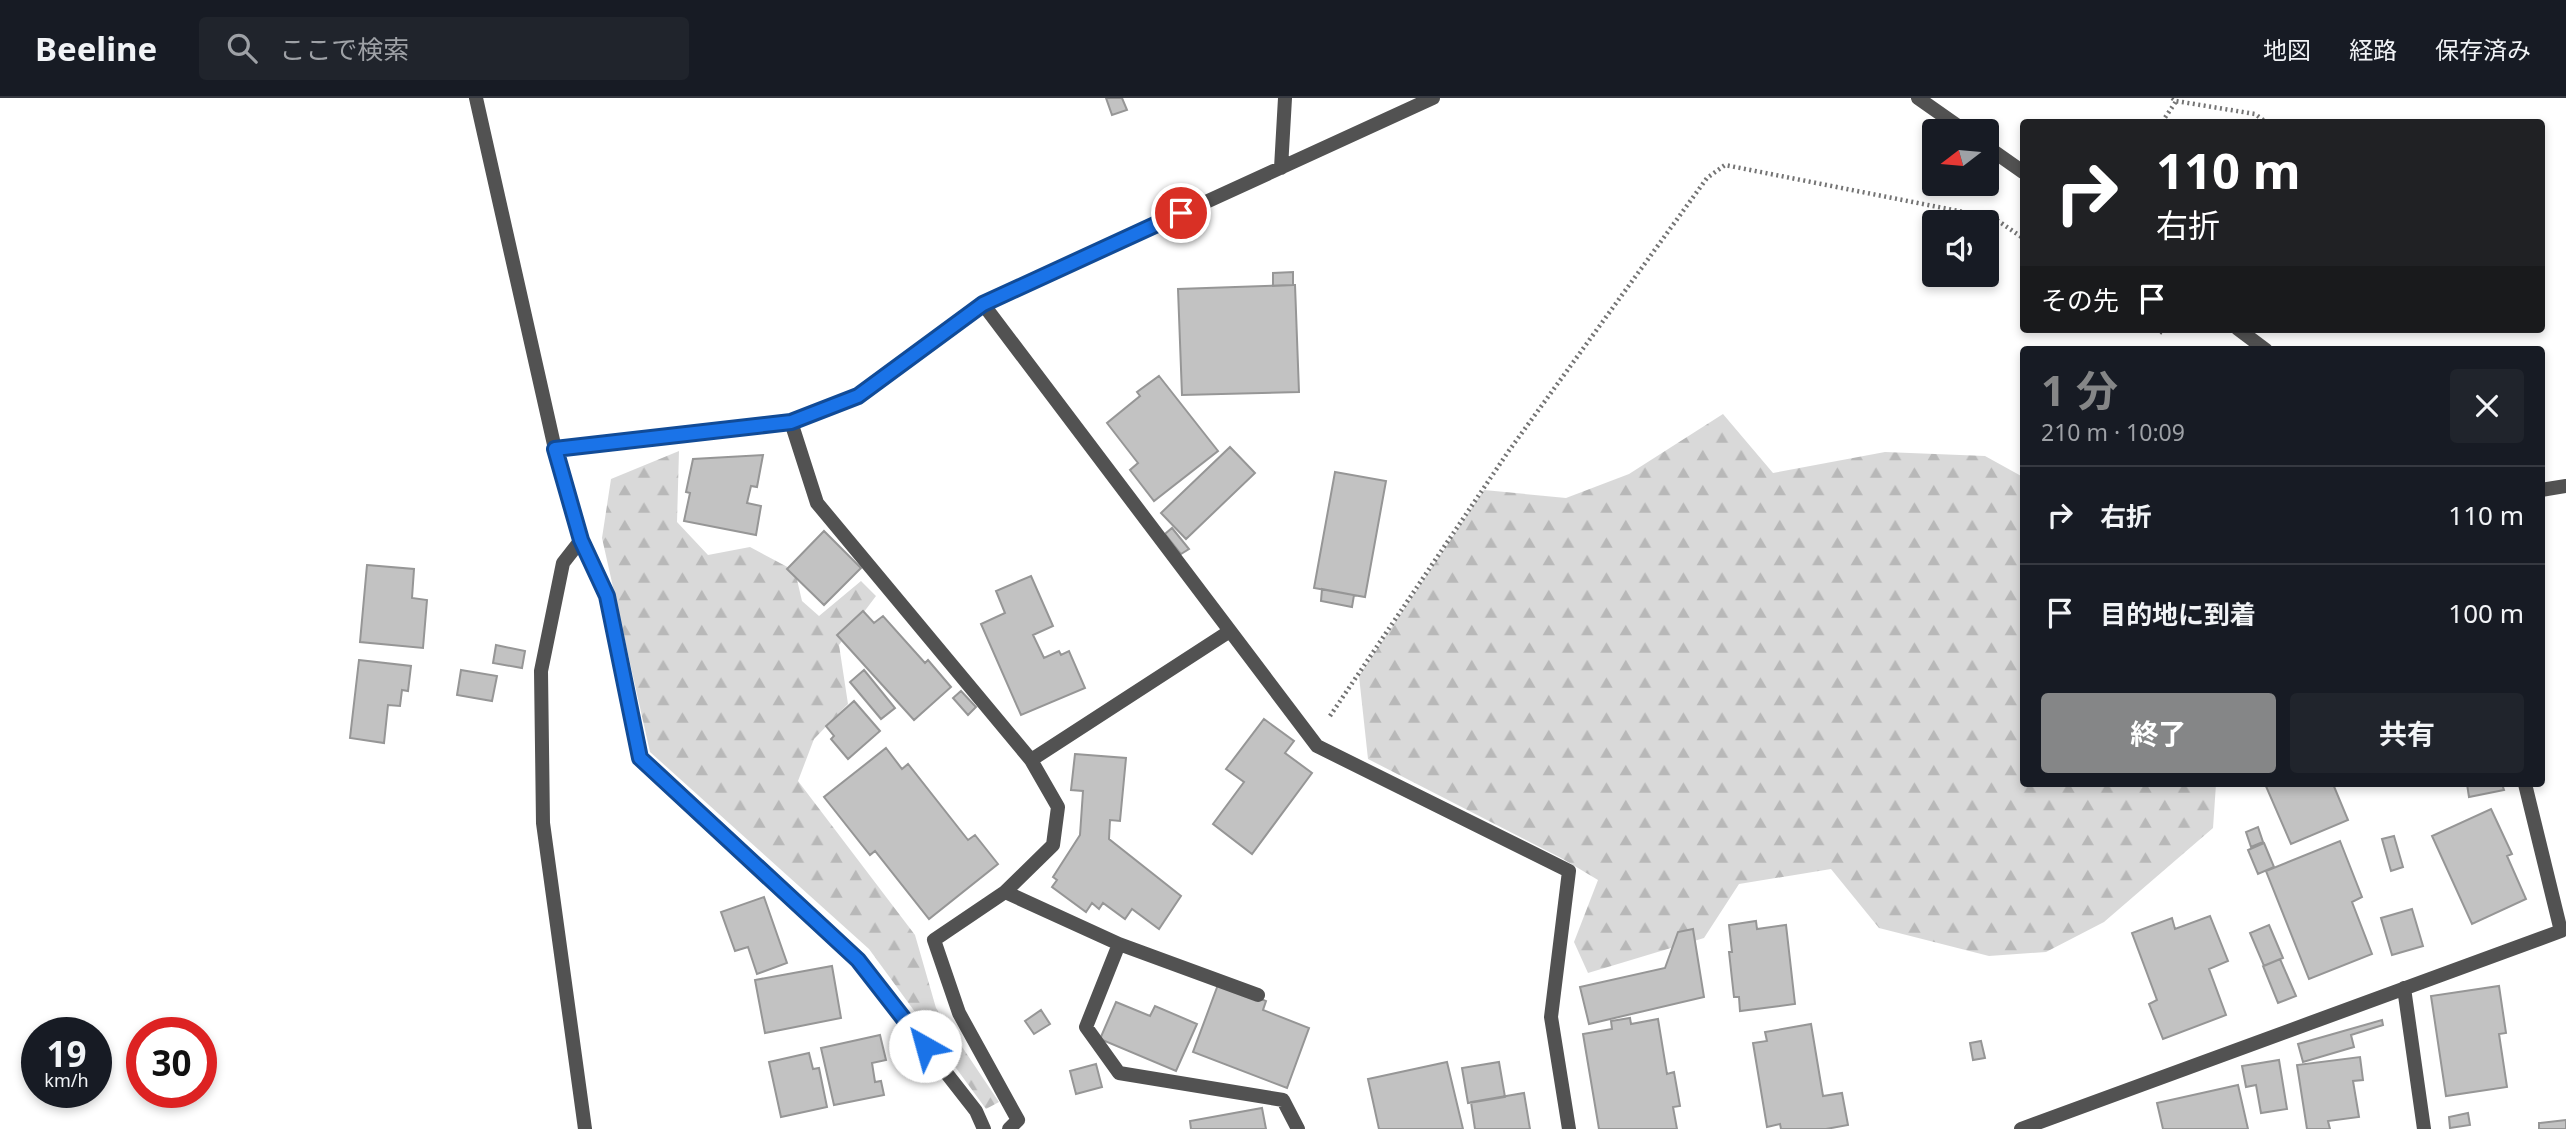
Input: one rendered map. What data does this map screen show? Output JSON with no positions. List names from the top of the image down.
{
  "north": "left",
  "page": {
    "header": "Beeline",
    "search": "ここで検索",
    "nav": ["地図", "経路", "保存済み"],
    "turn": ["110 m", "右折"],
    "then": "その先",
    "heading": ["1 分", "210 m · 10:09"],
    "list": [
      {
        "name": "右折",
        "value": "110 m"
      },
      {
        "name": "目的地に到着",
        "value": "100 m"
      }
    ],
    "buttons": ["終了", "共有"],
    "speed": "19 km/h",
    "limit": "30"
  }
}
